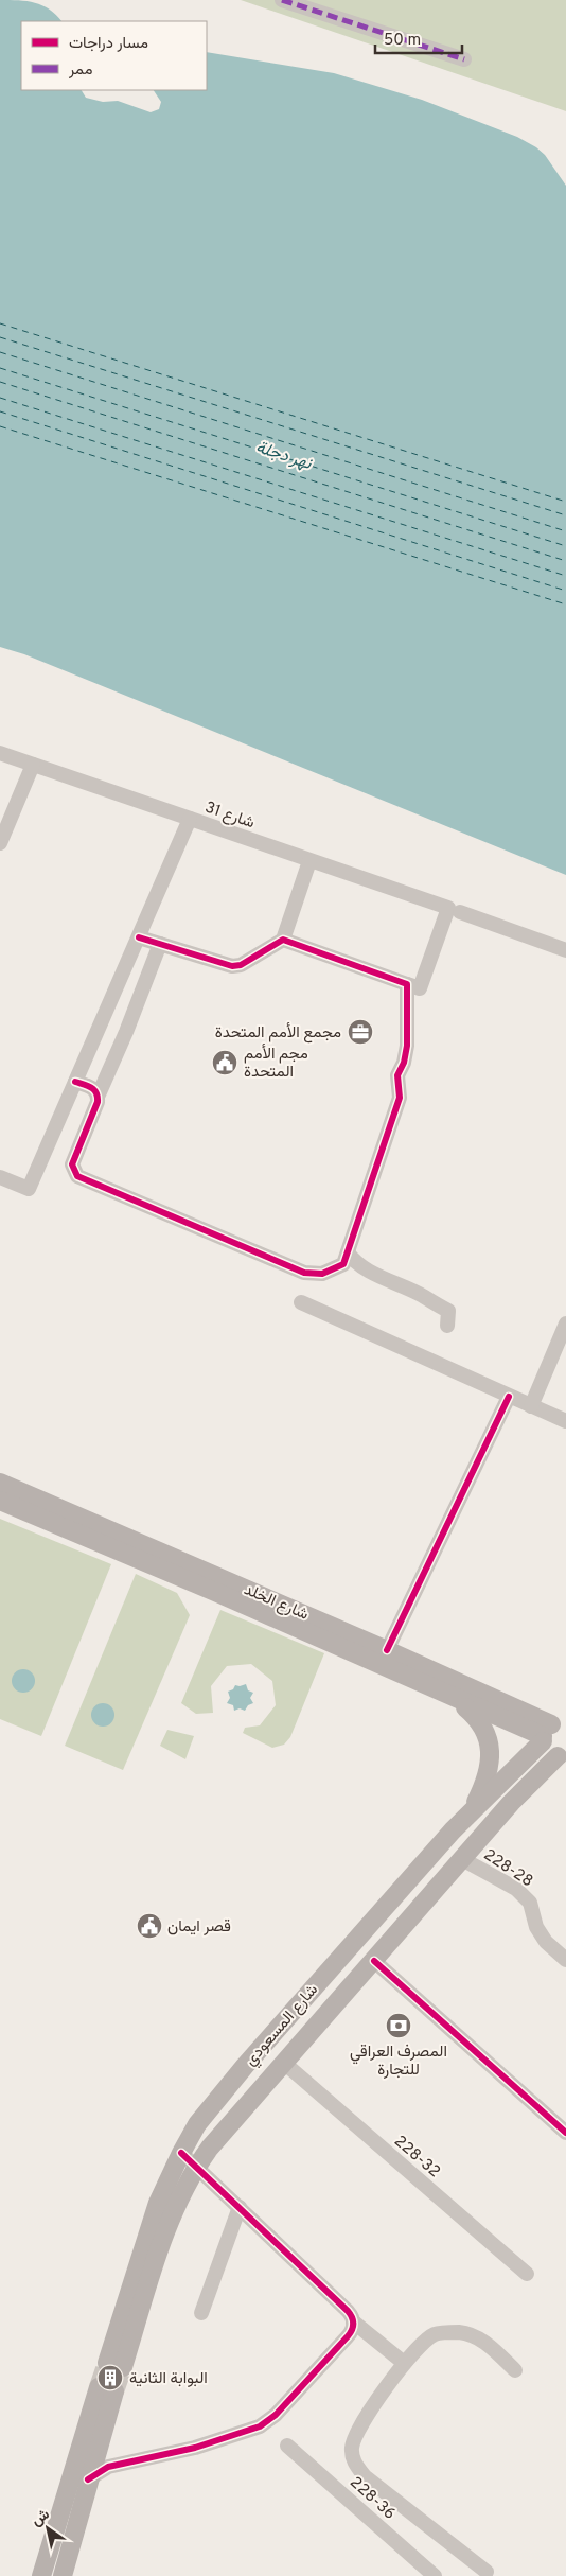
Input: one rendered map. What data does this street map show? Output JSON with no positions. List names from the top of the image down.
{
  "streets": {
    "main road": ["شارع الخلد", "شارع المسعودي"],
    "street": [
      "شارع 31",
      "228-28",
      "228-32",
      "228-36"
    ]
  },
  "crossings": [
    ["شارع الخلد", "شارع المسعودي"],
    ["228-28", "شارع المسعودي"],
    ["شارع المسعودي", "228-32"]
  ],
  "water": ["نهر دجلة"],
  "places": {
    "office": ["مجمع الأمم المتحدة"],
    "public building": ["مجم الأمم المتحدة", "قصر ايمان"],
    "bank": ["المصرف العراقي للتجارة"],
    "building": ["البوابة الثانية"]
  },
  "legend": ["مسار دراجات", "ممر"],
  "scale_bar": "50 m",
  "north": "top left"
}
